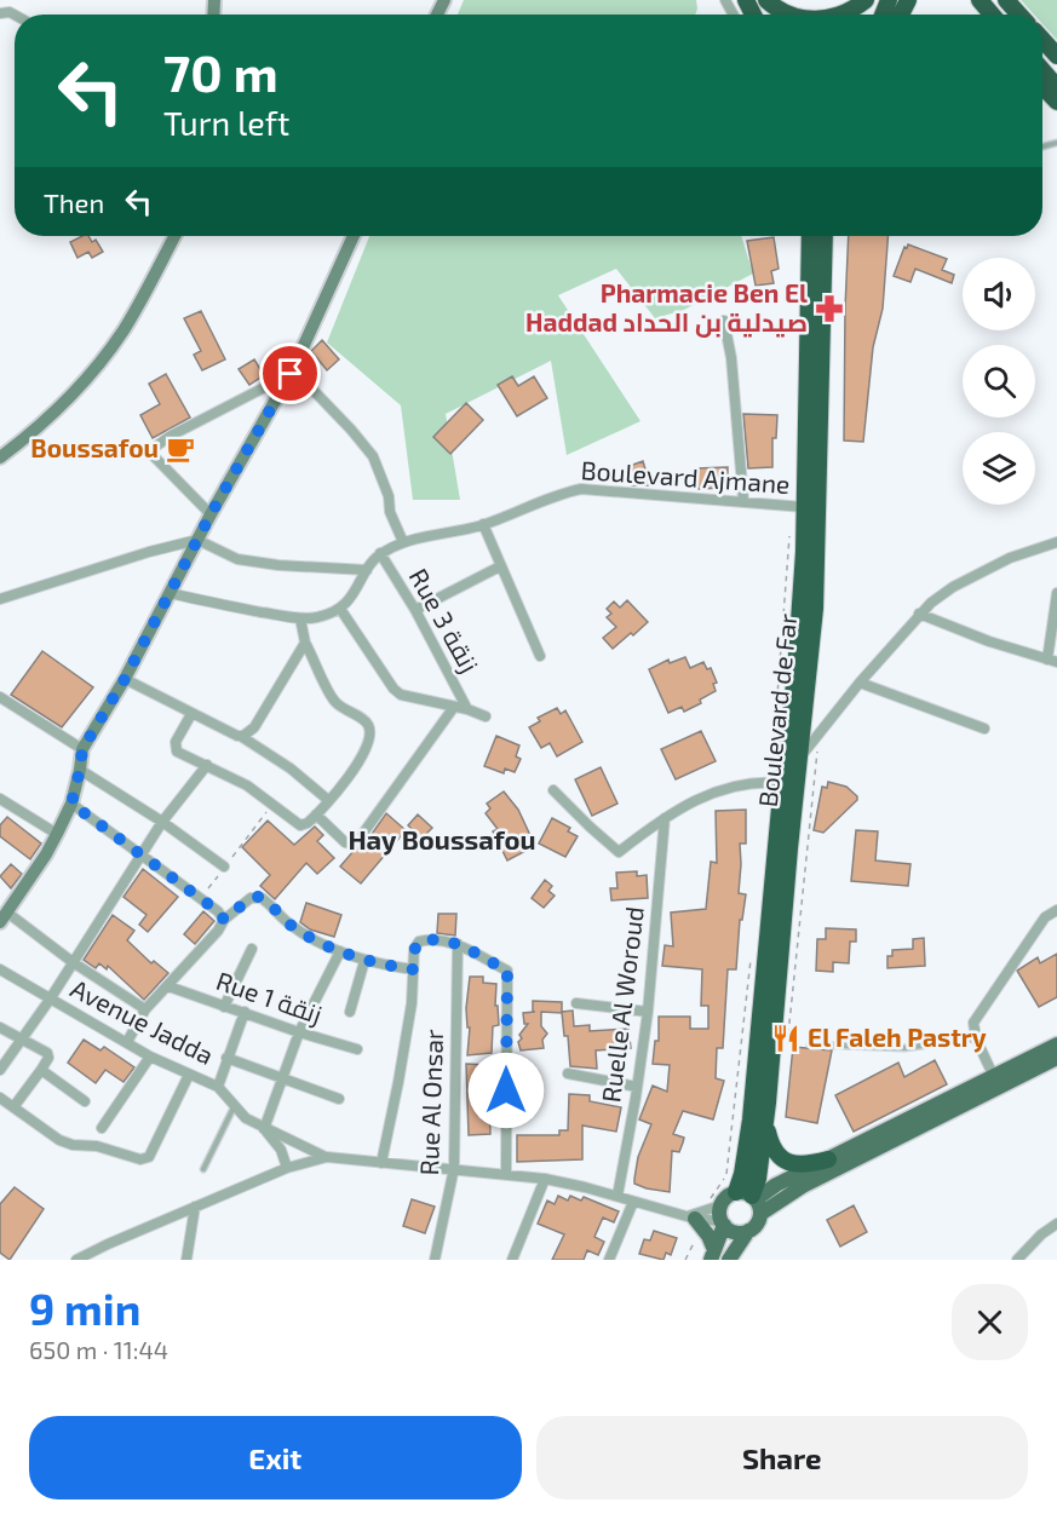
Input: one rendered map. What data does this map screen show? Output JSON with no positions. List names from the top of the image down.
{
  "streets": {
    "highway": ["Boulevard de Far"],
    "street": [
      "Boulevard Ajmane",
      "Rue 3 زنقة",
      "Rue 1 زنقة",
      "Ruelle Al Woroud",
      "Avenue Jadda",
      "Rue Al Onsar"
    ]
  },
  "crossings": [
    ["Boulevard Ajmane", "Rue 3 زنقة"],
    ["Boulevard Ajmane", "Boulevard de Far"]
  ],
  "districts": ["Hay Boussafou"],
  "places": {
    "pharmacy": ["Pharmacie Ben El Haddad صيدلية بن الحداد"],
    "cafe": ["Boussafou"],
    "restaurant": ["El Faleh Pastry"]
  },
  "page": {
    "turn": ["70 m", "Turn left"],
    "then": "Then",
    "heading": ["9 min", "650 m · 11:44"],
    "buttons": ["Exit", "Share"]
  }
}
